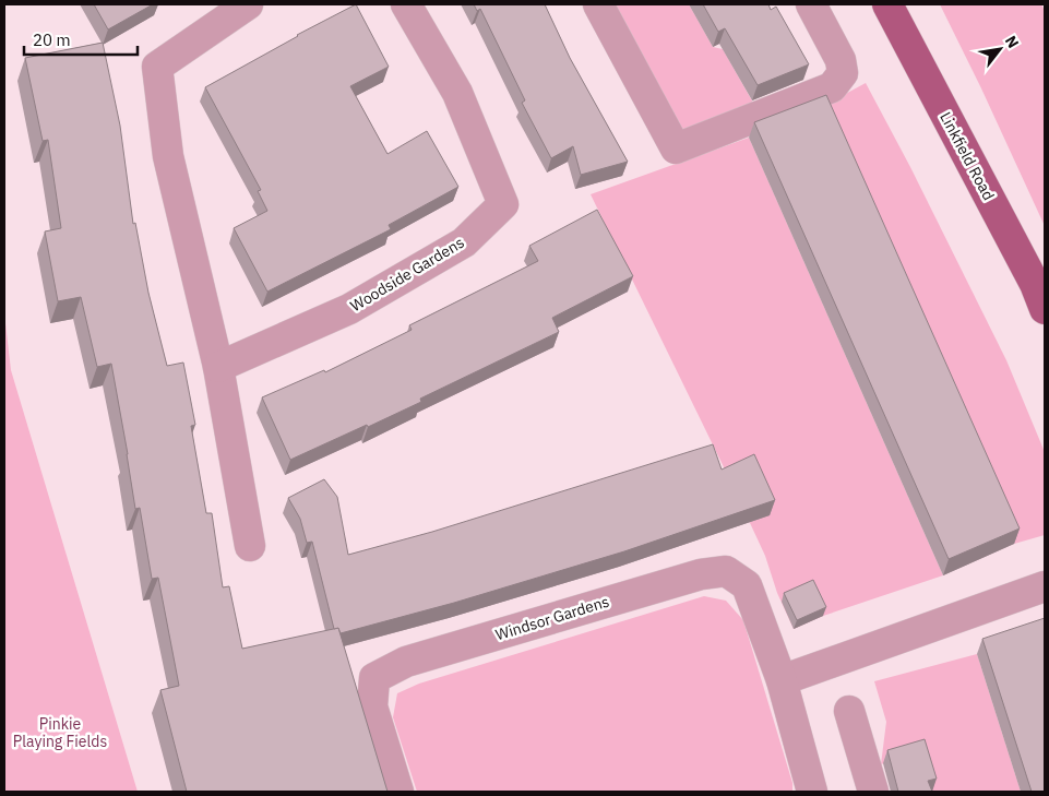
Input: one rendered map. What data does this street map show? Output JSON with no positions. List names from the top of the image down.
{
  "streets": {
    "main road": ["Linkfield Road"],
    "street": ["Woodside Gardens", "Windsor Gardens"]
  },
  "parks": ["Pinkie Playing Fields"],
  "scale_bar": "20 m",
  "north": "top right"
}
